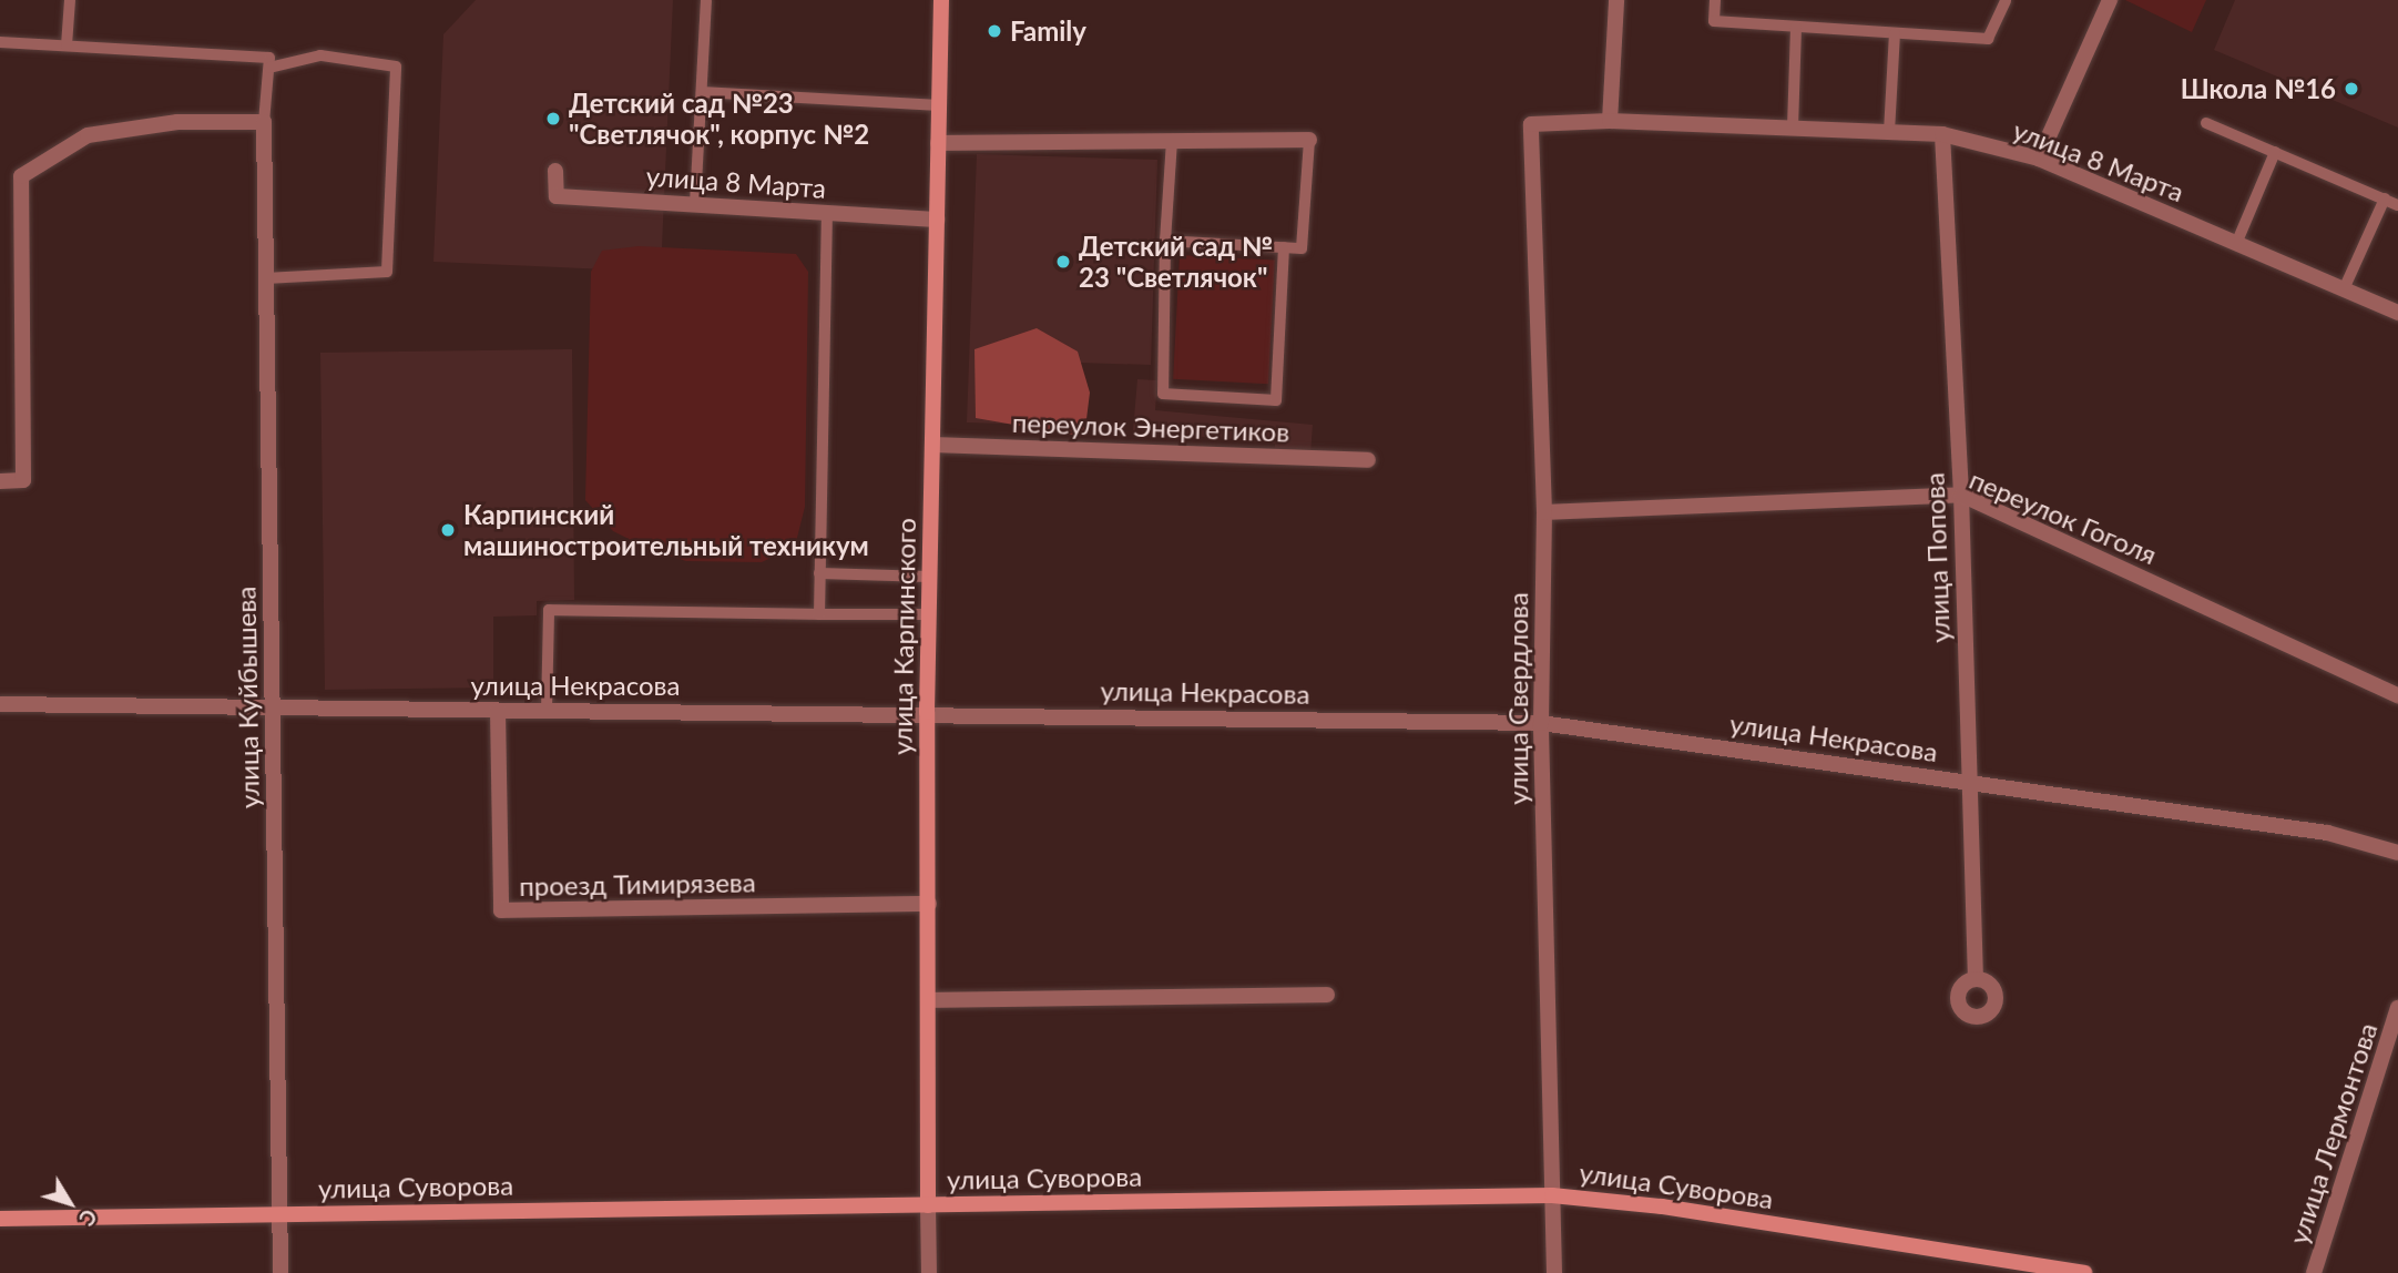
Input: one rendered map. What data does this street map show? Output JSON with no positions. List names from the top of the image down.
{
  "streets": {
    "street": [
      "улица 8 Марта",
      "переулок Энергетиков",
      "переулок Гоголя",
      "улица Попова",
      "улица Карпинского",
      "улица Некрасова",
      "улица Куйбышева",
      "улица Свердлова",
      "проезд Тимирязева",
      "улица Лермонтова",
      "улица Суворова"
    ]
  },
  "crossings": [
    ["улица 8 Марта", "улица Попова"],
    ["улица 8 Марта", "улица Карпинского"],
    ["улица 8 Марта", "улица Свердлова"],
    ["переулок Энергетиков", "улица Карпинского"],
    ["переулок Гоголя", "улица Попова"],
    ["переулок Гоголя", "улица Свердлова"],
    ["улица Попова", "улица Некрасова"],
    ["улица Карпинского", "улица Некрасова"],
    ["улица Карпинского", "проезд Тимирязева"],
    ["улица Карпинского", "улица Суворова"],
    ["улица Некрасова", "улица Куйбышева"],
    ["улица Некрасова", "улица Свердлова"],
    ["улица Некрасова", "проезд Тимирязева"],
    ["улица Куйбышева", "улица Суворова"],
    ["улица Свердлова", "улица Суворова"]
  ],
  "places": [
    "Family",
    "Школа №16",
    "Детский сад №23 \"Светлячок\", корпус №2",
    "Детский сад № 23 \"Светлячок\"",
    "Карпинский машиностроительный техникум"
  ],
  "north": "bottom right"
}
